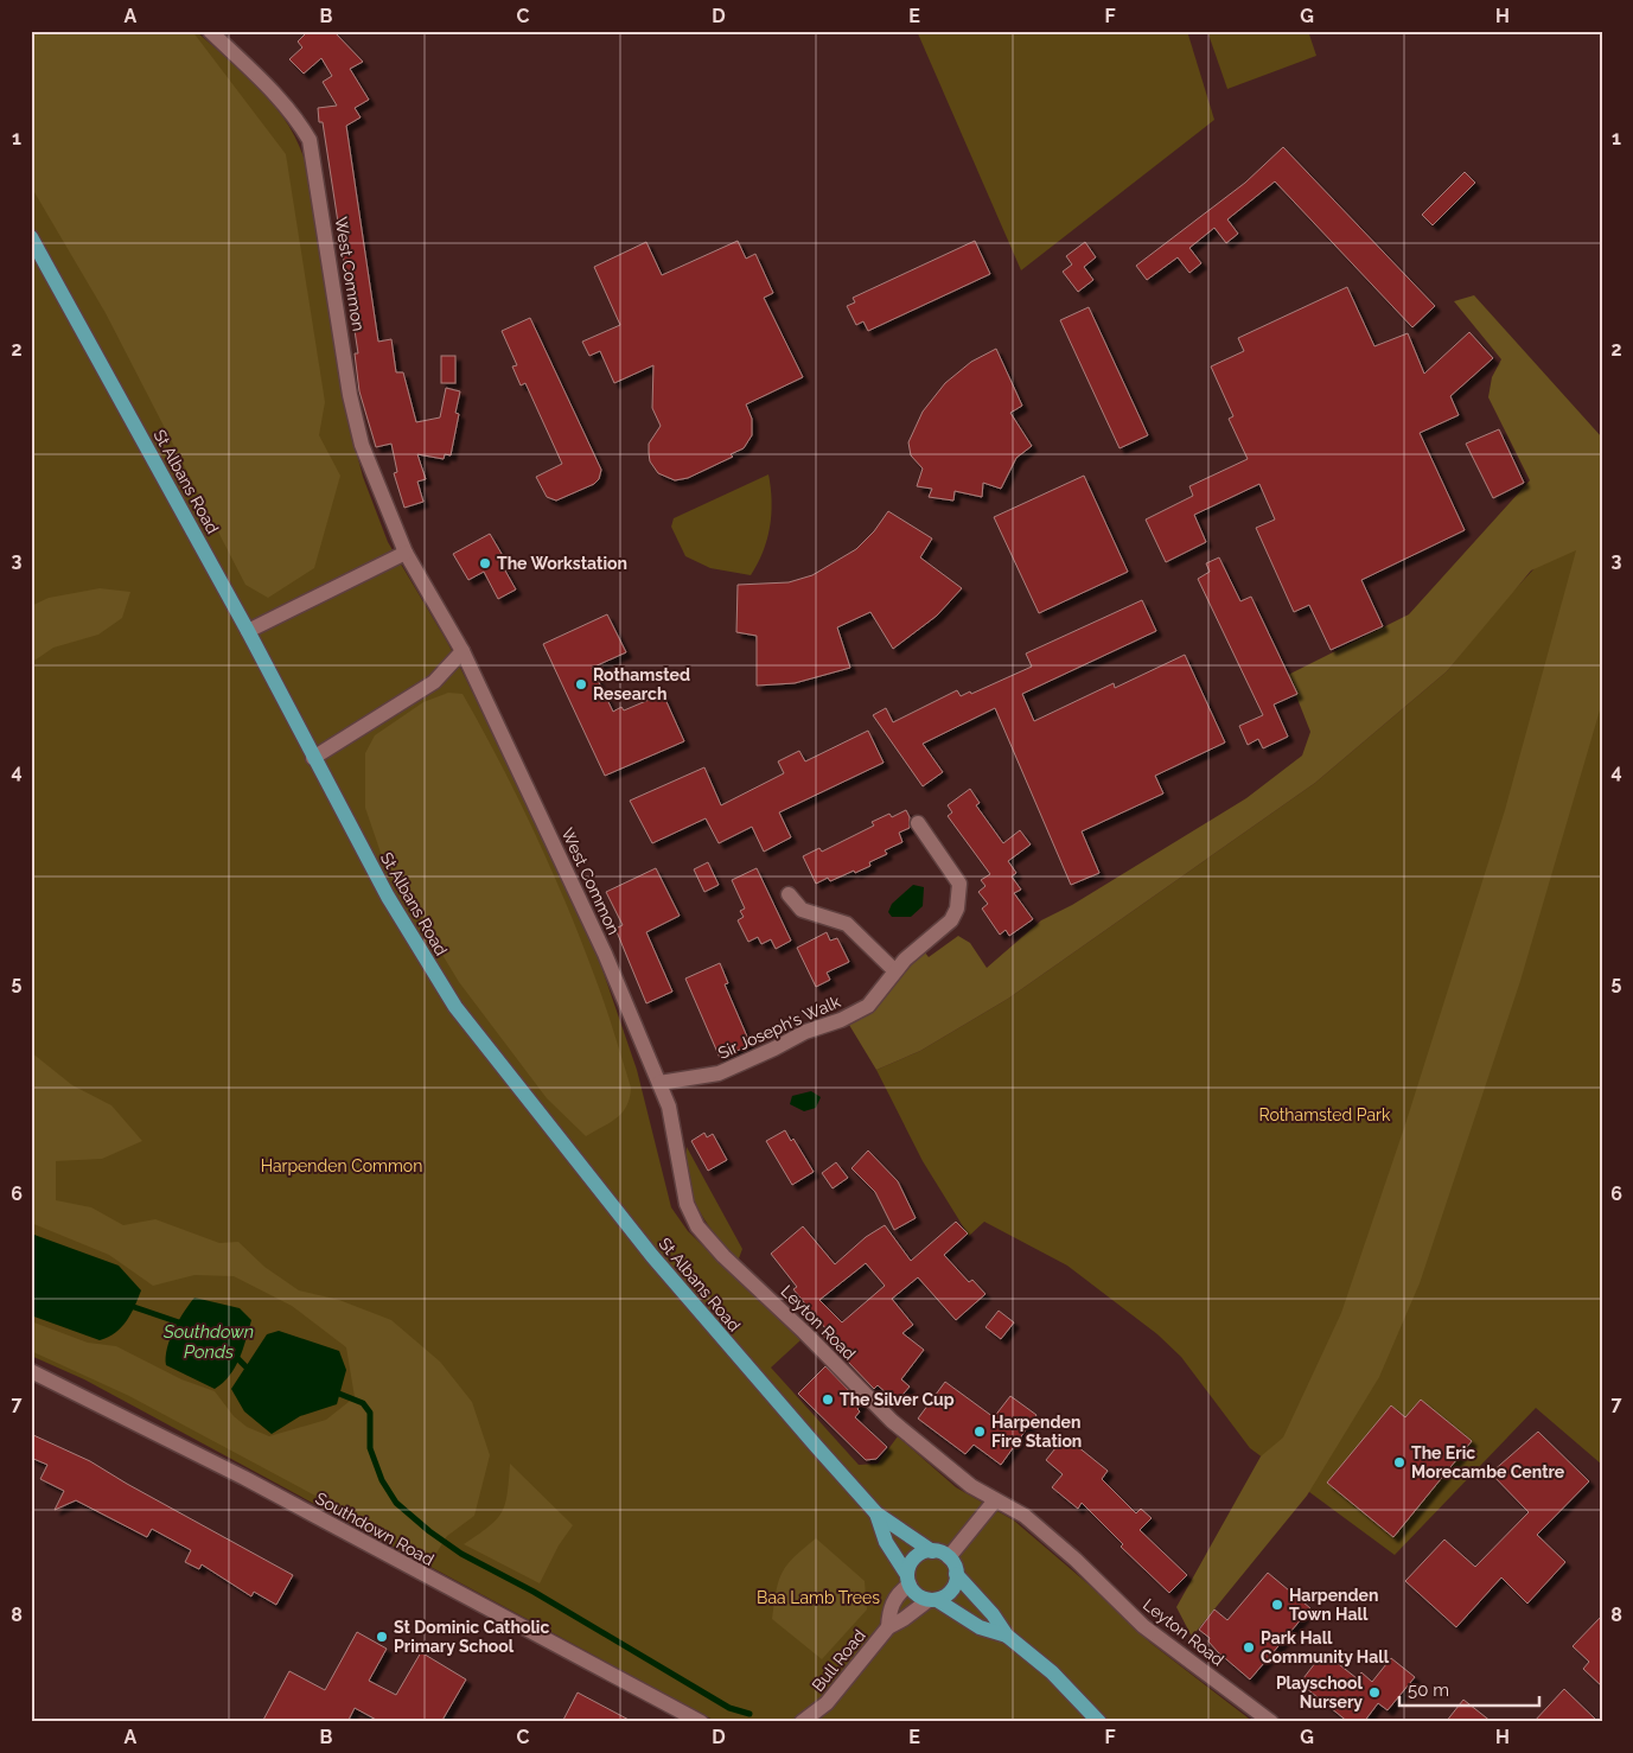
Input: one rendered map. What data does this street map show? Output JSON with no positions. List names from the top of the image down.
{
  "streets": {
    "main road": ["St Albans Road"],
    "street": [
      "West Common",
      "Sir Joseph's Walk",
      "Leyton Road",
      "Southdown Road",
      "Bull Road"
    ]
  },
  "crossings": [
    ["West Common", "Sir Joseph's Walk"],
    ["West Common", "Leyton Road"],
    ["St Albans Road", "Bull Road"]
  ],
  "water": ["Southdown Ponds"],
  "parks": ["Rothamsted Park", "Harpenden Common", "Baa Lamb Trees"],
  "places": [
    "The Workstation",
    "Rothamsted Research",
    "The Silver Cup",
    "Harpenden Fire Station",
    "The Eric Morecambe Centre",
    "Harpenden Town Hall",
    "St Dominic Catholic Primary School",
    "Park Hall Community Hall",
    "Playschool Nursery"
  ],
  "scale_bar": "50 m",
  "grid": {
    "columns": [
      "A",
      "B",
      "C",
      "D",
      "E",
      "F",
      "G",
      "H"
    ],
    "rows": [
      "1",
      "2",
      "3",
      "4",
      "5",
      "6",
      "7",
      "8"
    ]
  }
}
